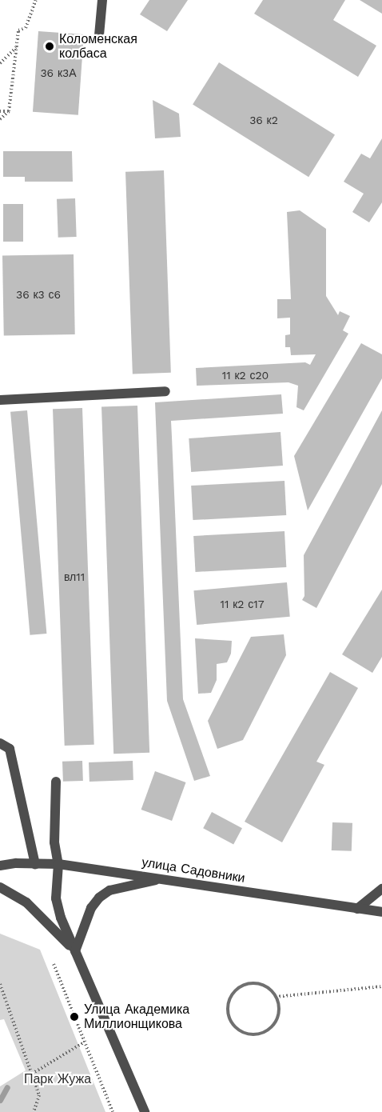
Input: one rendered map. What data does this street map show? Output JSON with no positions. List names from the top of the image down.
{
  "streets": {
    "street": ["улица Садовники"]
  },
  "parks": ["Парк Жужа"],
  "places": ["Коломенская колбаса", "Улица Академика Миллионщикова"],
  "house_numbers": [
    "36 к3А",
    "36 к2",
    "36 к3 с6",
    "11 к2 с20",
    "вл11",
    "11 к2 с17"
  ]
}
